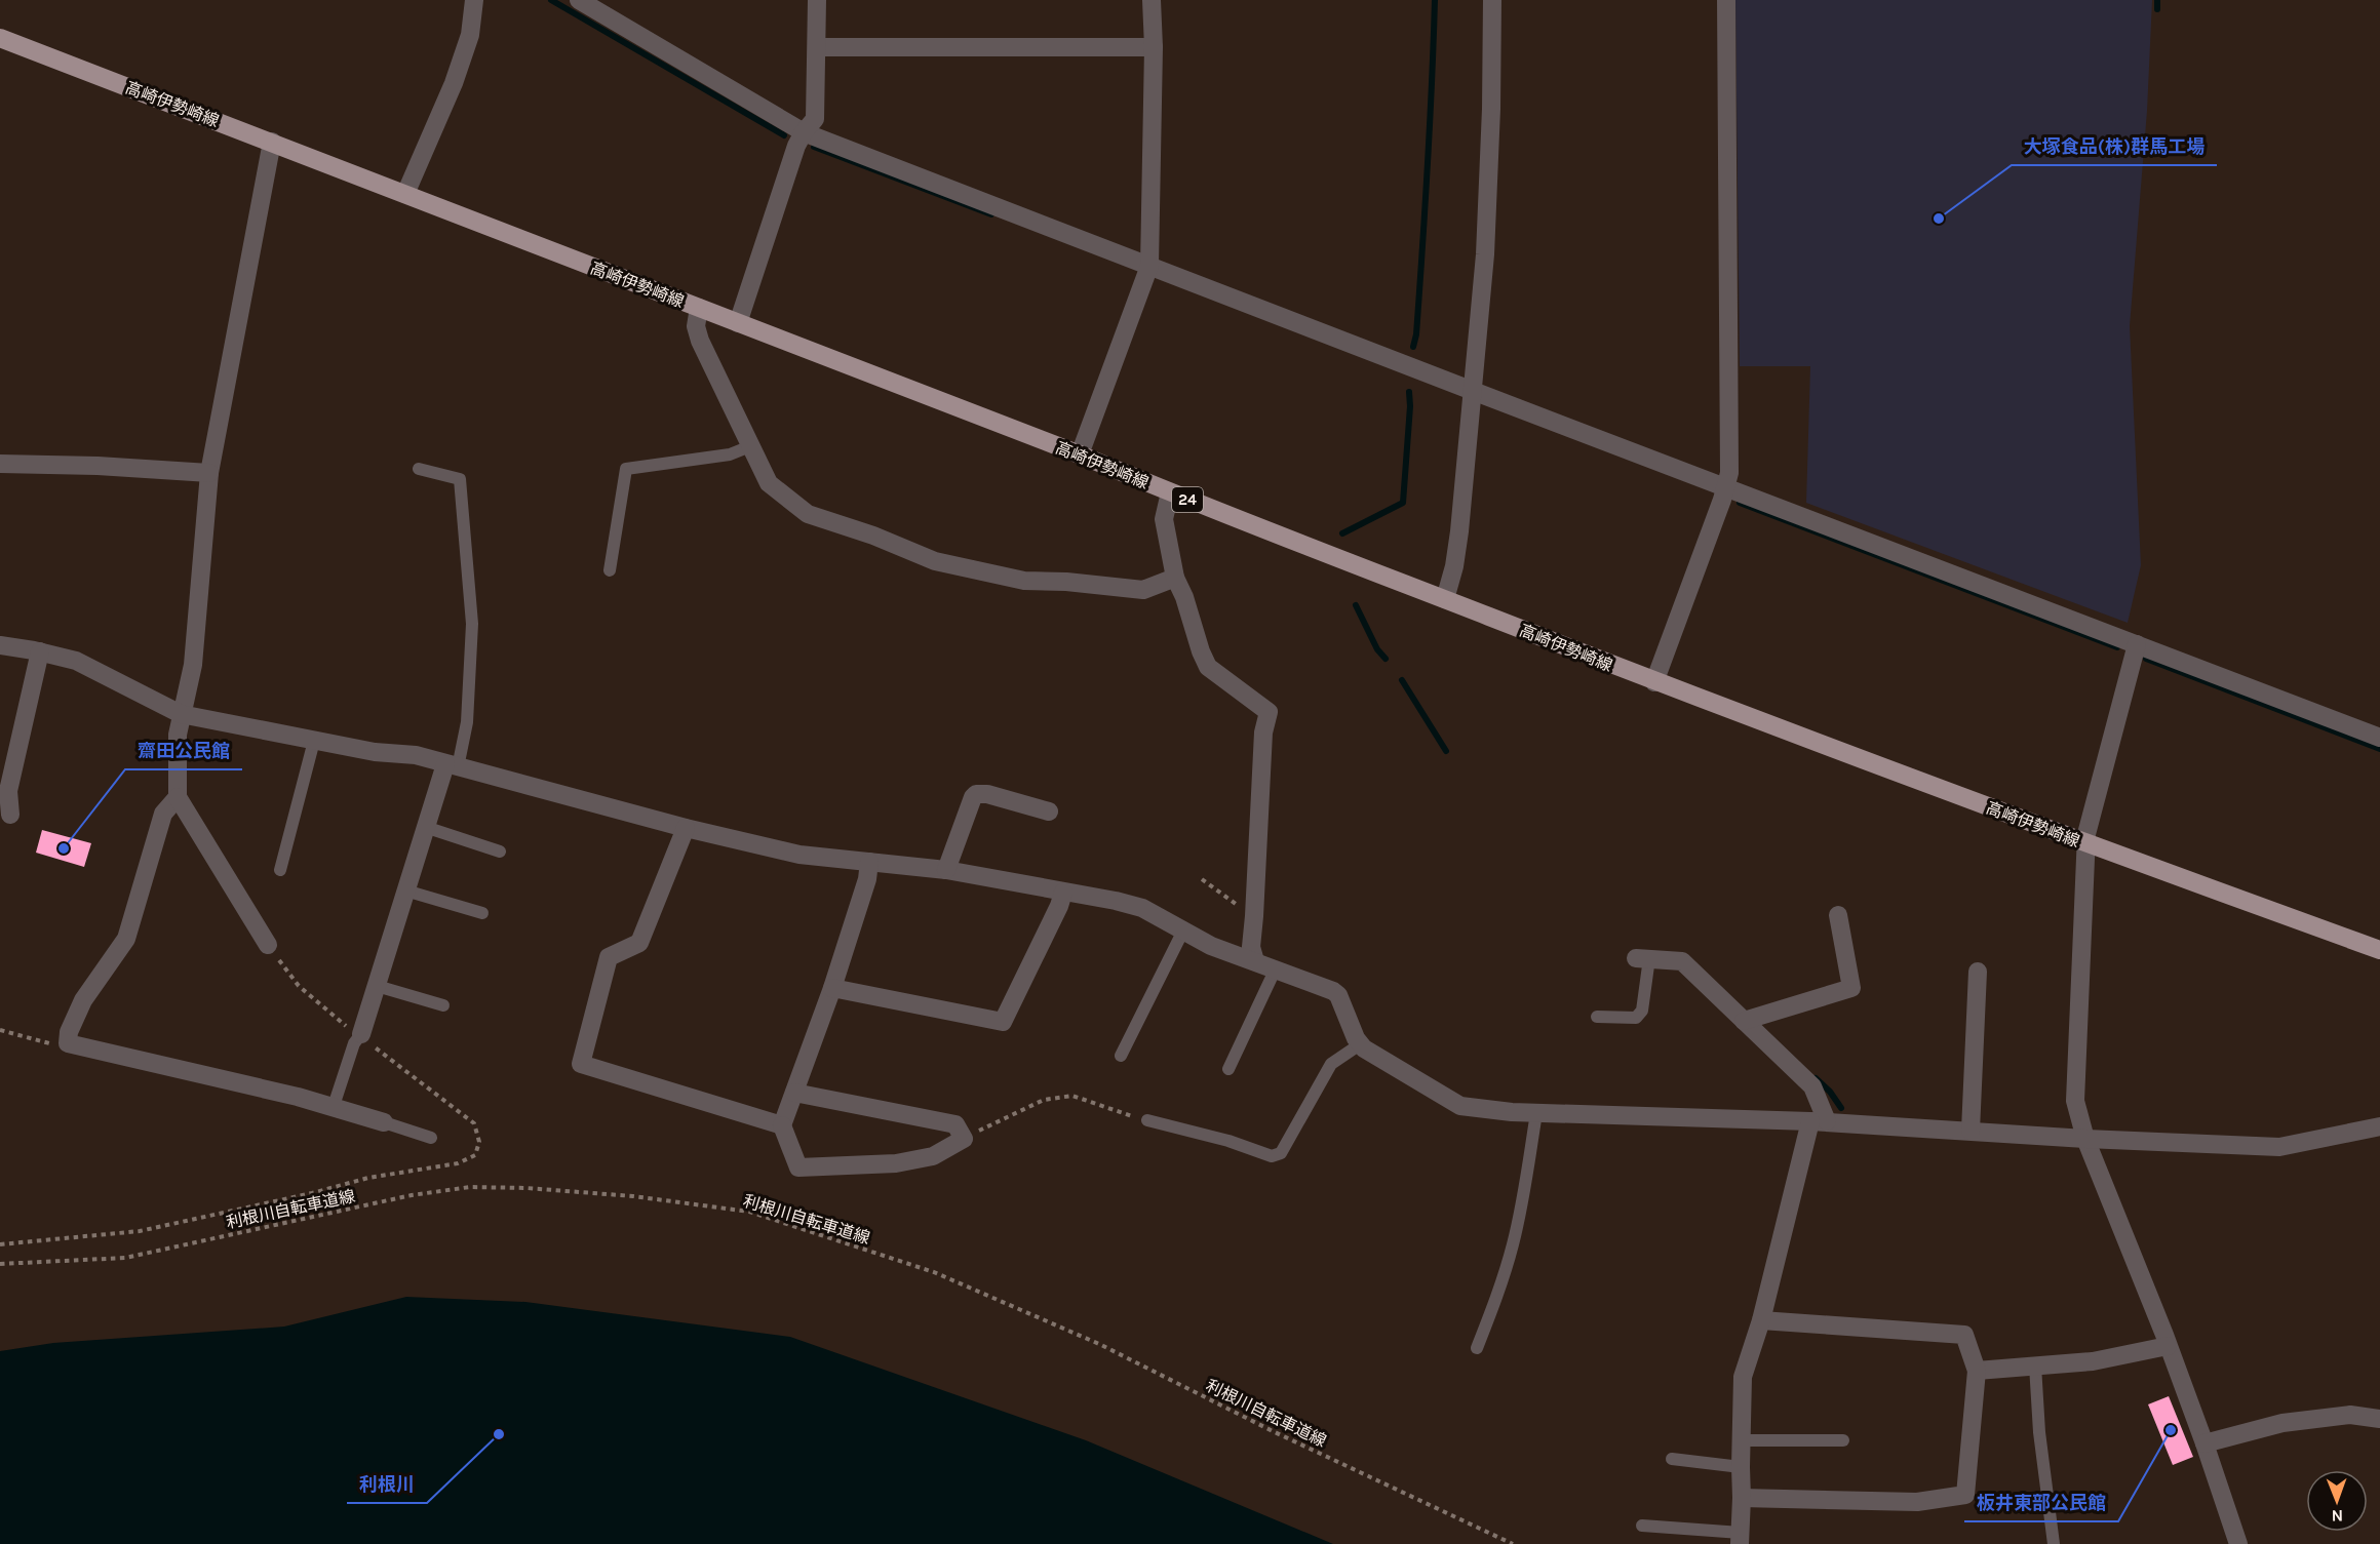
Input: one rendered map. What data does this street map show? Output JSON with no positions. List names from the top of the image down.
{
  "streets": {
    "main road": ["高崎伊勢崎線", "24"],
    "path": ["利根川自転車道線"]
  },
  "places": [
    "大塚食品(株)群馬工場",
    "齋田公民館",
    "板井東部公民館",
    "利根川"
  ],
  "north": "bottom"
}
